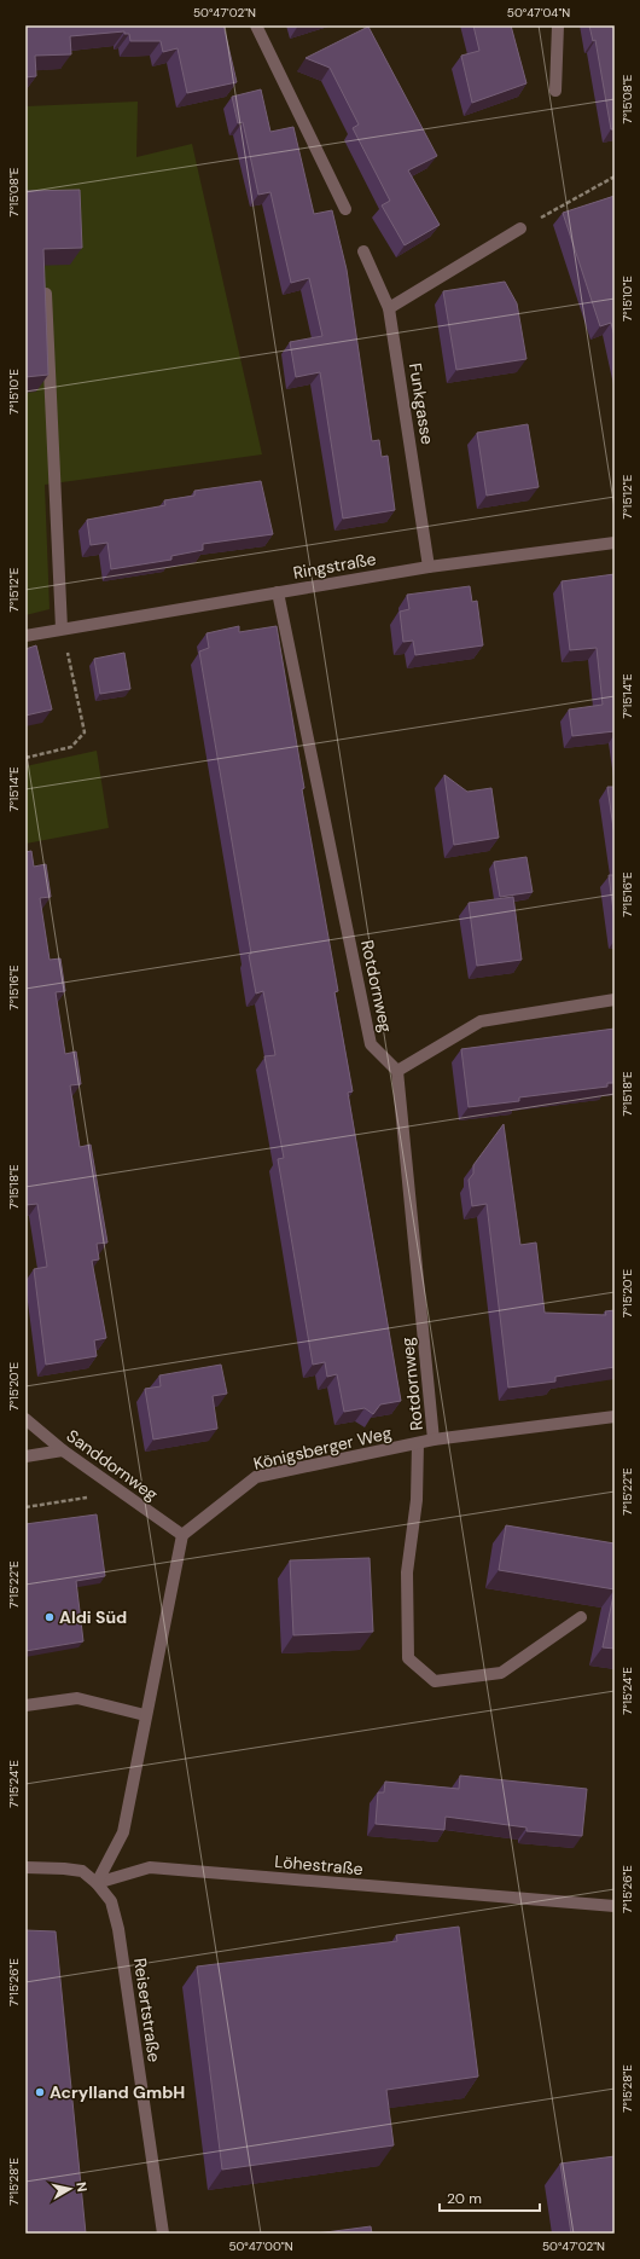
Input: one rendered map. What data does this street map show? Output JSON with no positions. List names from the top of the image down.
{
  "streets": {
    "street": [
      "Funkgasse",
      "Ringstraße",
      "Rotdornweg",
      "Königsberger Weg",
      "Sanddornweg",
      "Löhestraße",
      "Reisertstraße"
    ]
  },
  "crossings": [
    ["Funkgasse", "Ringstraße"],
    ["Ringstraße", "Rotdornweg"],
    ["Rotdornweg", "Königsberger Weg"],
    ["Königsberger Weg", "Sanddornweg"],
    ["Löhestraße", "Reisertstraße"]
  ],
  "places": ["Aldi Süd", "Acrylland GmbH"],
  "scale_bar": "20 m",
  "north": "right",
  "coordinates": [
    "50°47'02\"N",
    "50°47'04\"N",
    "7°15'08\"E",
    "7°15'10\"E",
    "7°15'12\"E",
    "7°15'14\"E",
    "7°15'16\"E",
    "7°15'18\"E",
    "7°15'20\"E",
    "7°15'22\"E",
    "7°15'24\"E",
    "7°15'26\"E",
    "7°15'28\"E",
    "50°47'00\"N"
  ]
}
